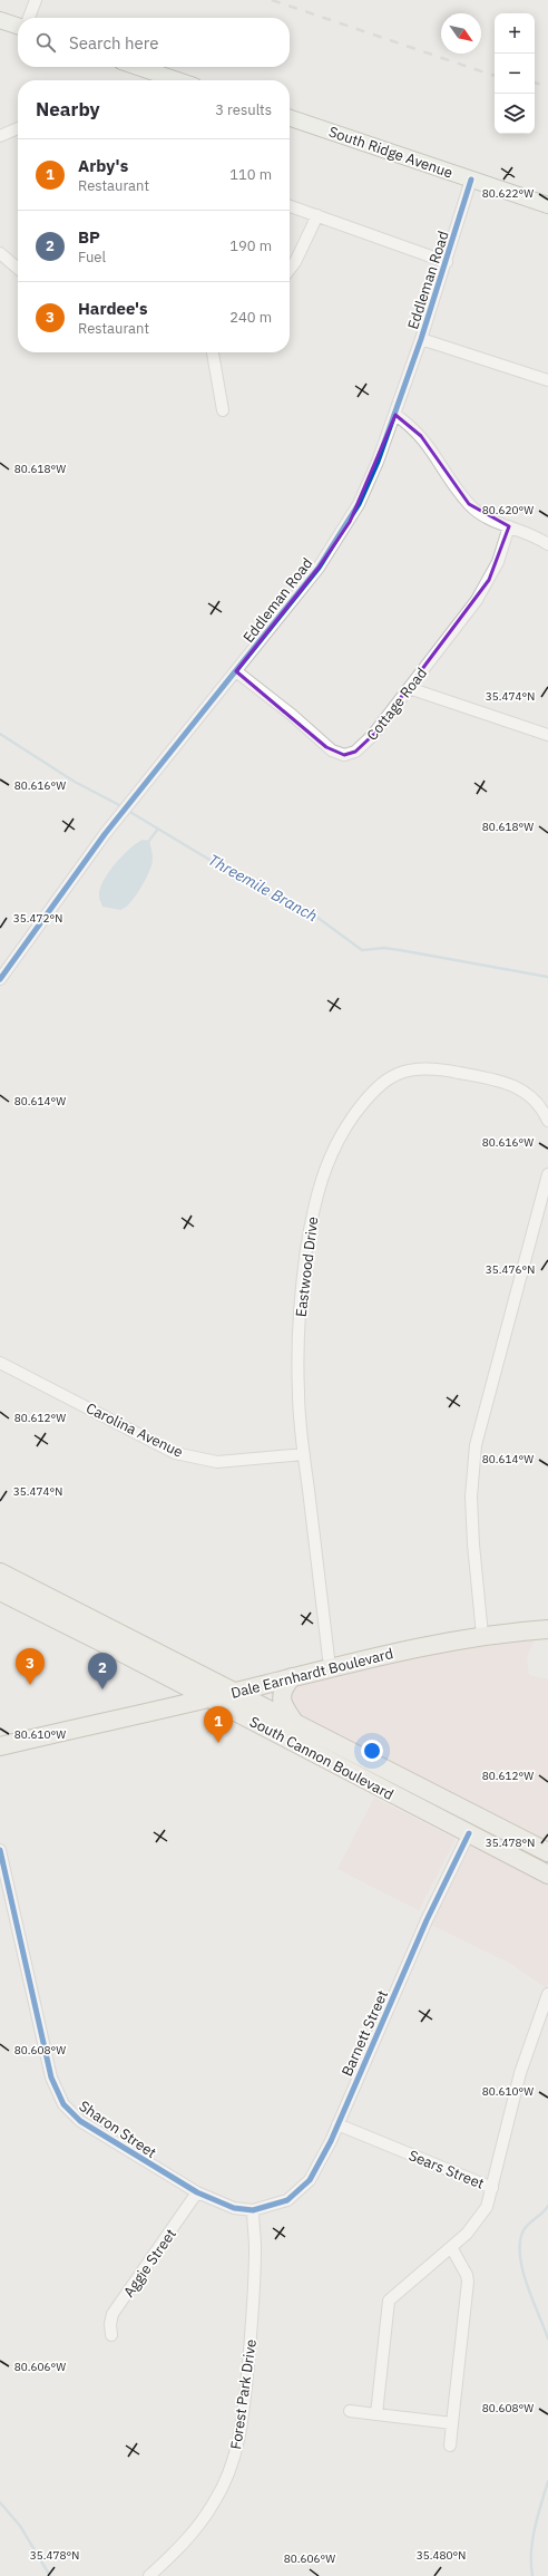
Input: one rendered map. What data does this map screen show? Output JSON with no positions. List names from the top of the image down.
{
  "streets": {
    "main road": ["Dale Earnhardt Boulevard", "South Cannon Boulevard"],
    "street": [
      "South Ridge Avenue",
      "Eddleman Road",
      "Cottage Road",
      "Eastwood Drive",
      "Carolina Avenue",
      "Barnett Street",
      "Sharon Street",
      "Sears Street",
      "Aggie Street",
      "Forest Park Drive"
    ]
  },
  "crossings": [
    ["South Ridge Avenue", "Eddleman Road"],
    ["Eddleman Road", "Cottage Road"],
    ["Eastwood Drive", "Carolina Avenue"],
    ["Eastwood Drive", "Dale Earnhardt Boulevard"],
    ["Dale Earnhardt Boulevard", "South Cannon Boulevard"],
    ["South Cannon Boulevard", "Barnett Street"],
    ["Barnett Street", "Sharon Street"],
    ["Barnett Street", "Sears Street"],
    ["Barnett Street", "Forest Park Drive"],
    ["Sharon Street", "Aggie Street"],
    ["Sharon Street", "Forest Park Drive"]
  ],
  "water": ["Threemile Branch"],
  "north": "bottom right",
  "page": {
    "map_buttons": ["+", "−"],
    "search": "Search here",
    "heading": ["Nearby", "3 results"],
    "list": [
      {
        "mark": "1",
        "name": "Arby's",
        "note": "Restaurant",
        "value": "110 m"
      },
      {
        "mark": "2",
        "name": "BP",
        "note": "Fuel",
        "value": "190 m"
      },
      {
        "mark": "3",
        "name": "Hardee's",
        "note": "Restaurant",
        "value": "240 m"
      }
    ],
    "pins": ["3", "2", "1"]
  },
  "coordinates": [
    "80.622°W",
    "80.618°W",
    "80.620°W",
    "35.474°N",
    "80.616°W",
    "35.472°N",
    "80.614°W",
    "35.476°N",
    "80.612°W",
    "80.610°W",
    "35.478°N",
    "80.608°W",
    "80.606°W",
    "35.480°N"
  ]
}
